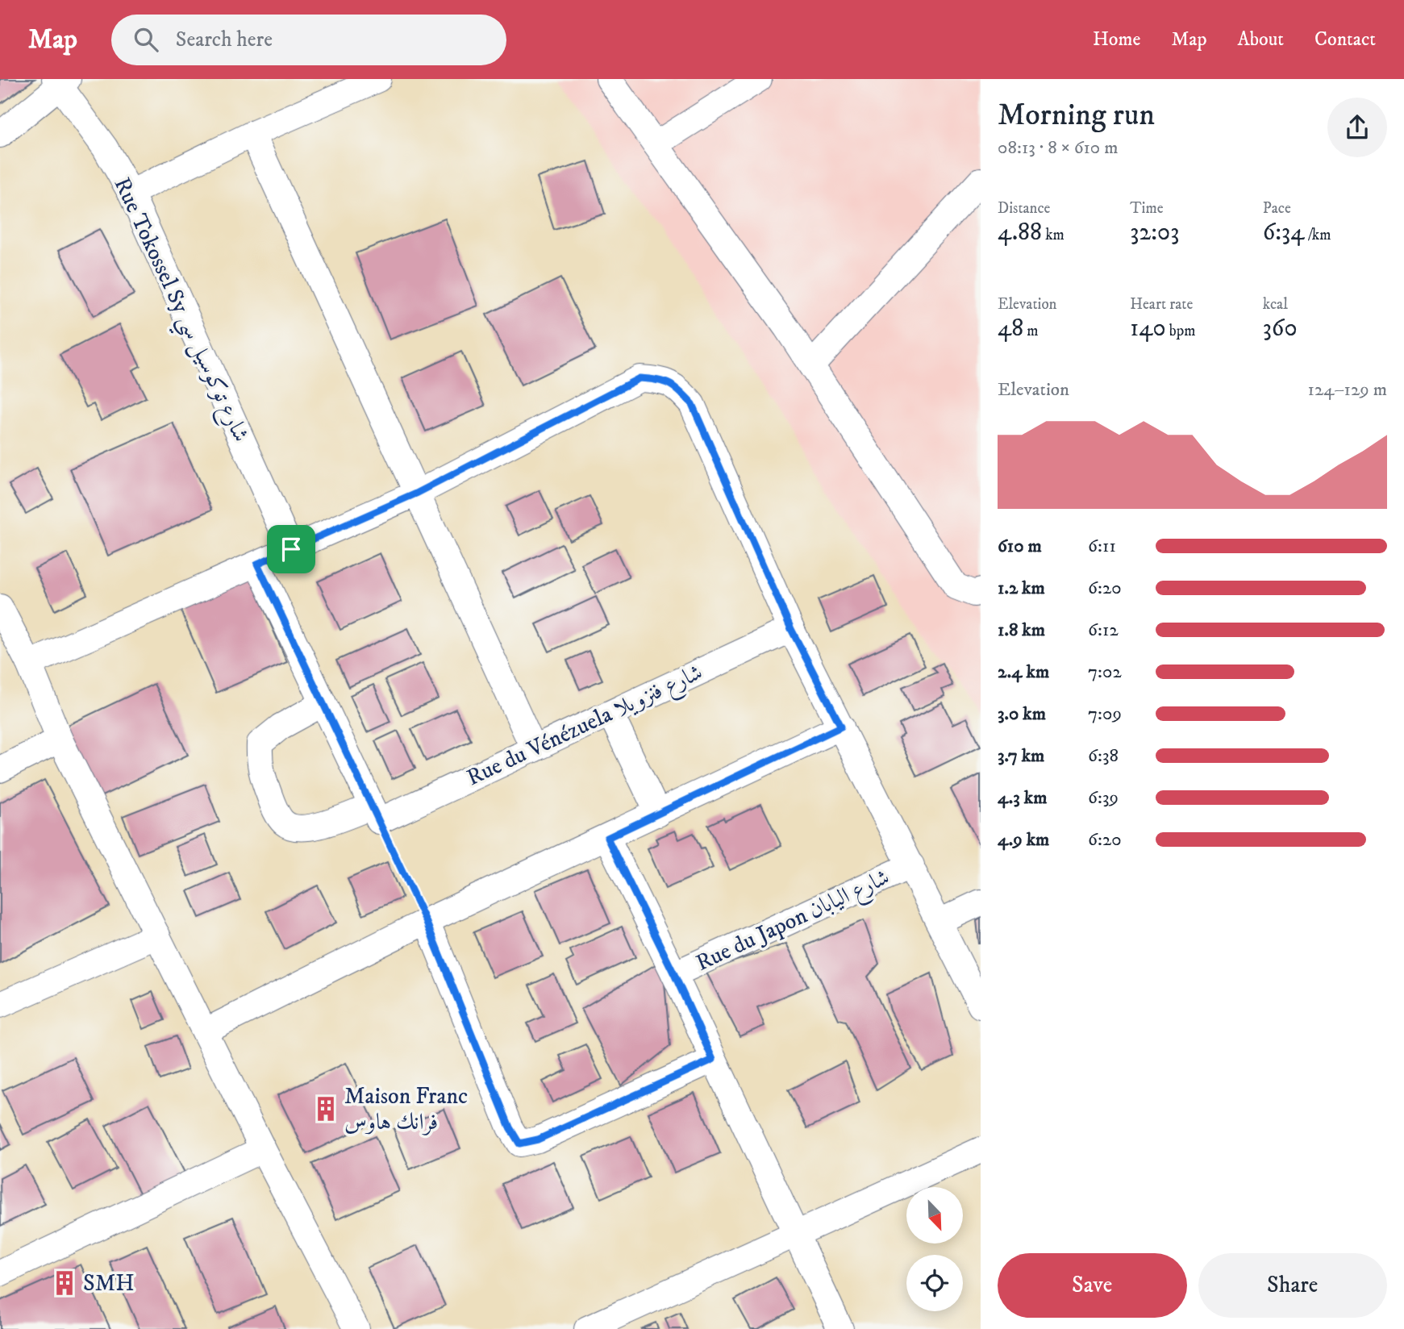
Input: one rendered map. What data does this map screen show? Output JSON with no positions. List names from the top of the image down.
{
  "streets": {
    "street": ["Rue Tokossel Sy شارع توكوسيل سي", "Rue du Vénézuela شارع فنزويلا", "Rue du Japon شارع اليابان"]
  },
  "places": {
    "building": ["Maison Franc فرانك هاوس", "SMH"]
  },
  "north": "bottom right",
  "page": {
    "header": "Map",
    "search": "Search here",
    "nav": [
      "Home",
      "Map",
      "About",
      "Contact"
    ],
    "heading": ["Morning run", "08:13 · 8 × 610 m"],
    "stats": [
      ["Distance", "4.88 km"],
      ["Time", "32:03"],
      ["Pace", "6:34 /km"],
      ["Elevation", "48 m"],
      ["Heart rate", "140 bpm"],
      ["kcal", "360"]
    ],
    "chart": ["Elevation", "124–129 m"],
    "list": [
      {
        "name": "610 m",
        "note": "6:11"
      },
      {
        "name": "1.2 km",
        "note": "6:20"
      },
      {
        "name": "1.8 km",
        "note": "6:12"
      },
      {
        "name": "2.4 km",
        "note": "7:02"
      },
      {
        "name": "3.0 km",
        "note": "7:09"
      },
      {
        "name": "3.7 km",
        "note": "6:38"
      },
      {
        "name": "4.3 km",
        "note": "6:39"
      },
      {
        "name": "4.9 km",
        "note": "6:20"
      }
    ],
    "buttons": ["Save", "Share"]
  }
}
